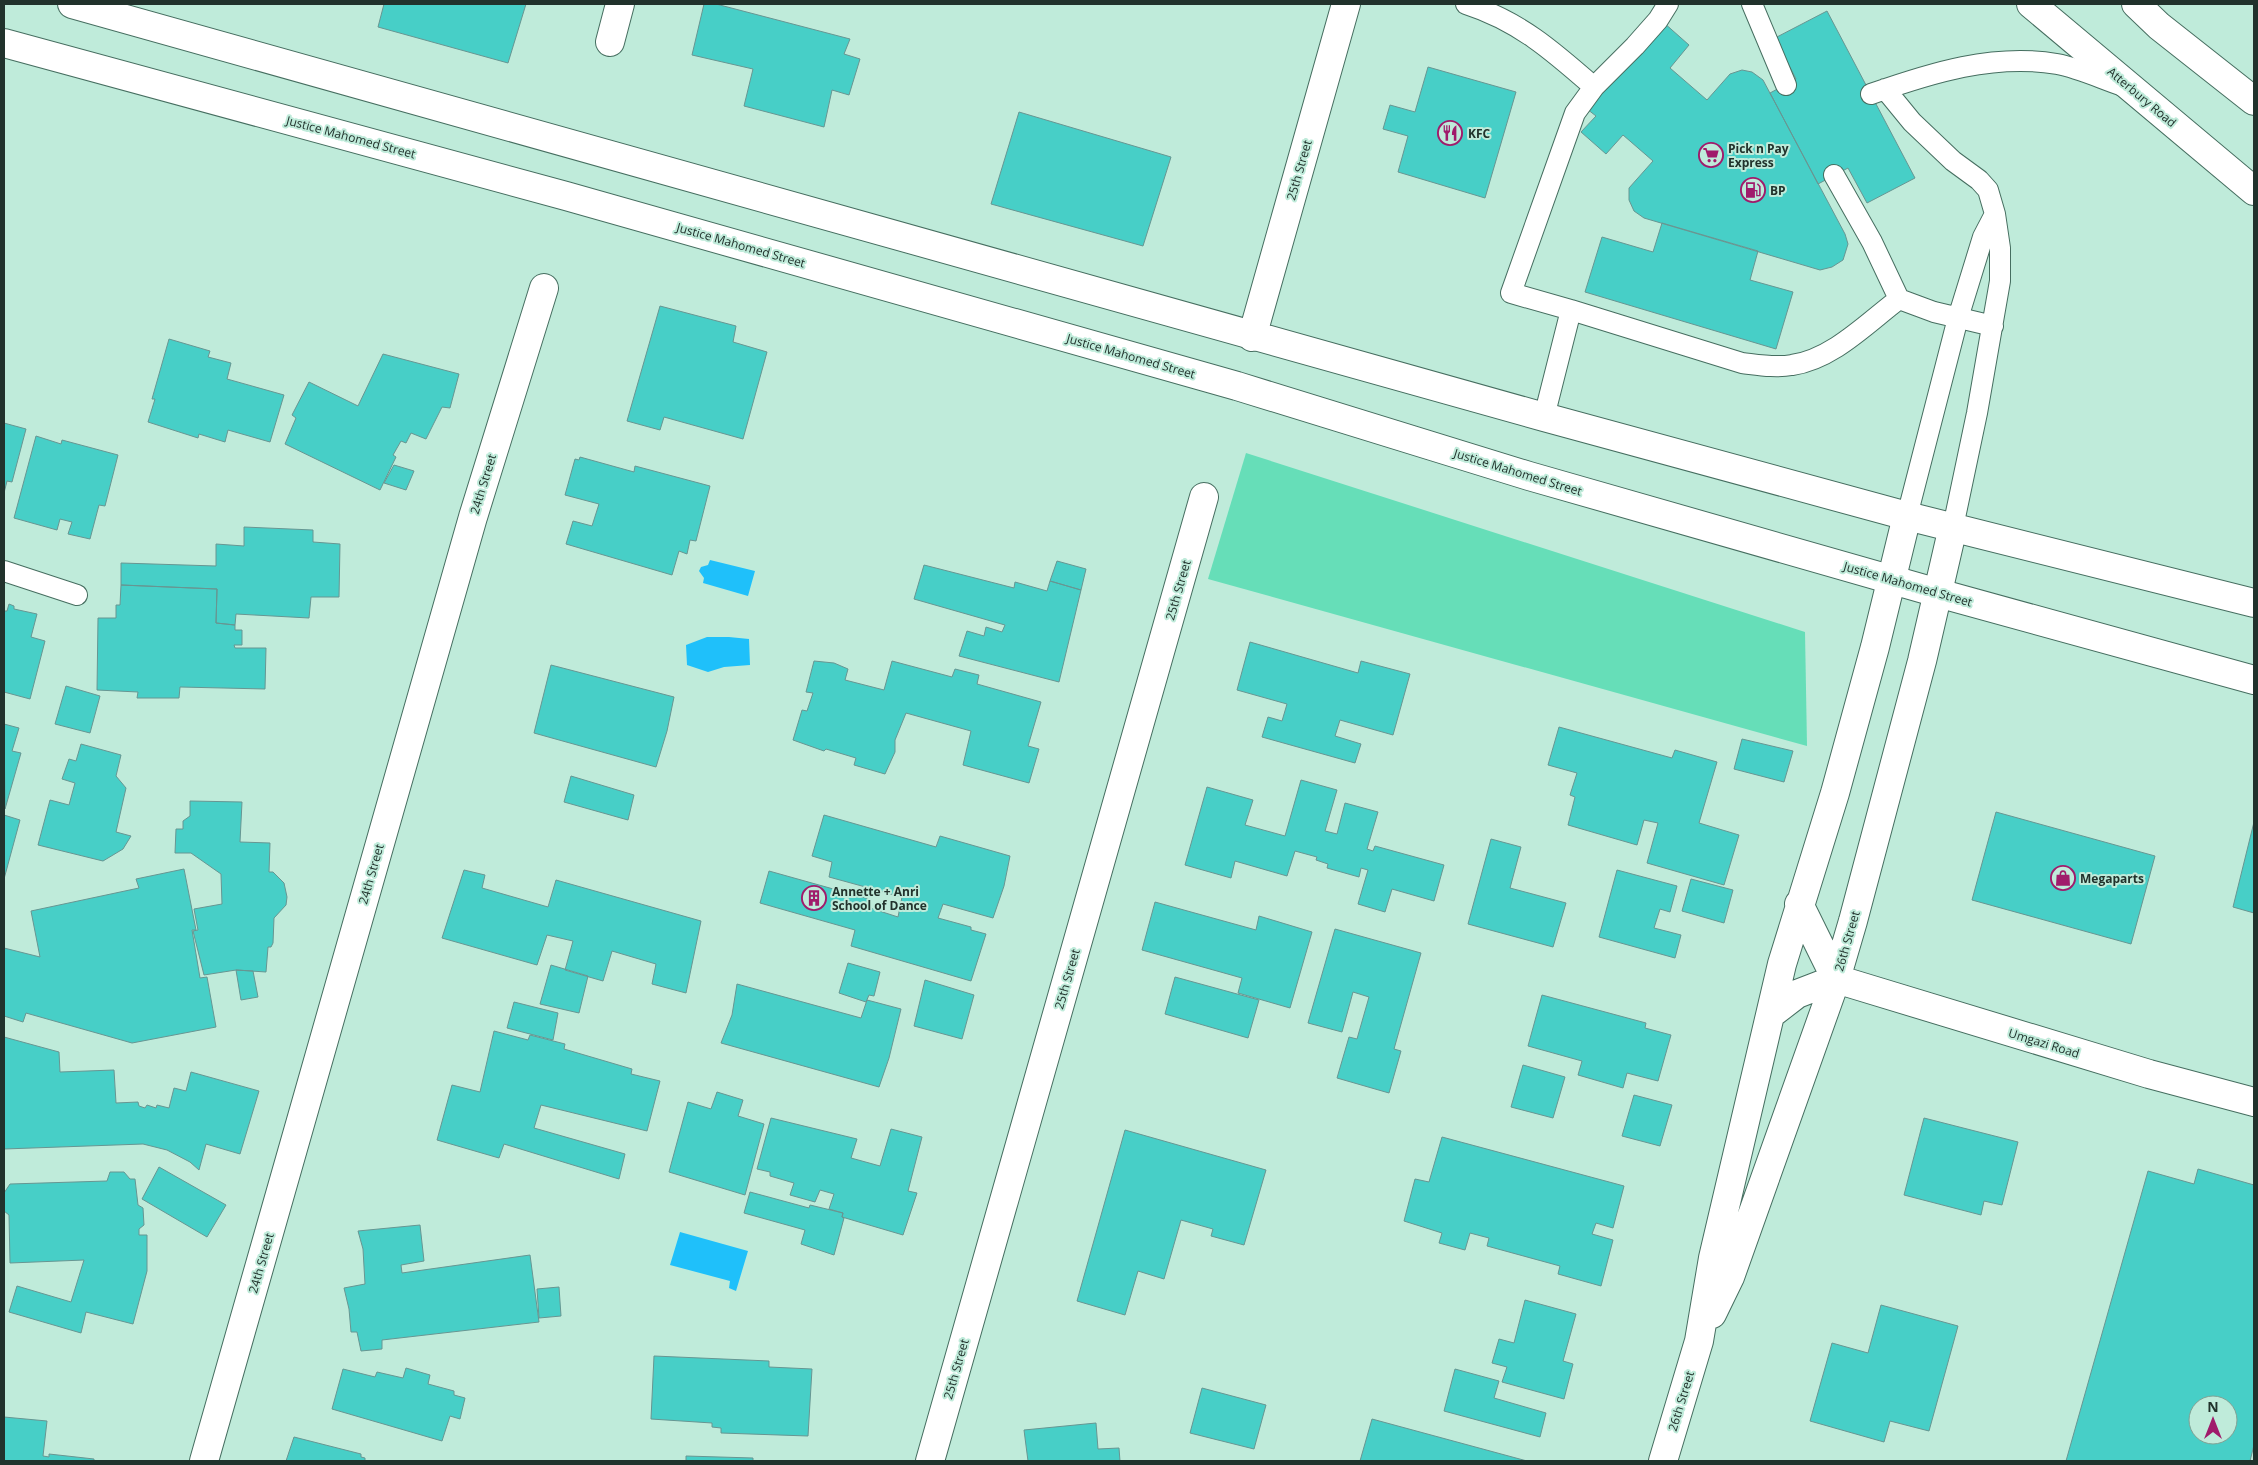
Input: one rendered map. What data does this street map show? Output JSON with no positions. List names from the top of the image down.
{
  "streets": {
    "street": [
      "Atterbury Road",
      "Justice Mahomed Street",
      "25th Street",
      "24th Street",
      "26th Street",
      "Umgazi Road"
    ]
  },
  "crossings": [
    ["Justice Mahomed Street", "26th Street"],
    ["26th Street", "Umgazi Road"]
  ],
  "places": {
    "restaurant": ["KFC"],
    "supermarket": ["Pick n Pay Express"],
    "fuel station": ["BP"],
    "shop": ["Megaparts"],
    "building": ["Annette + Anri School of Dance"]
  },
  "north": "top"
}
